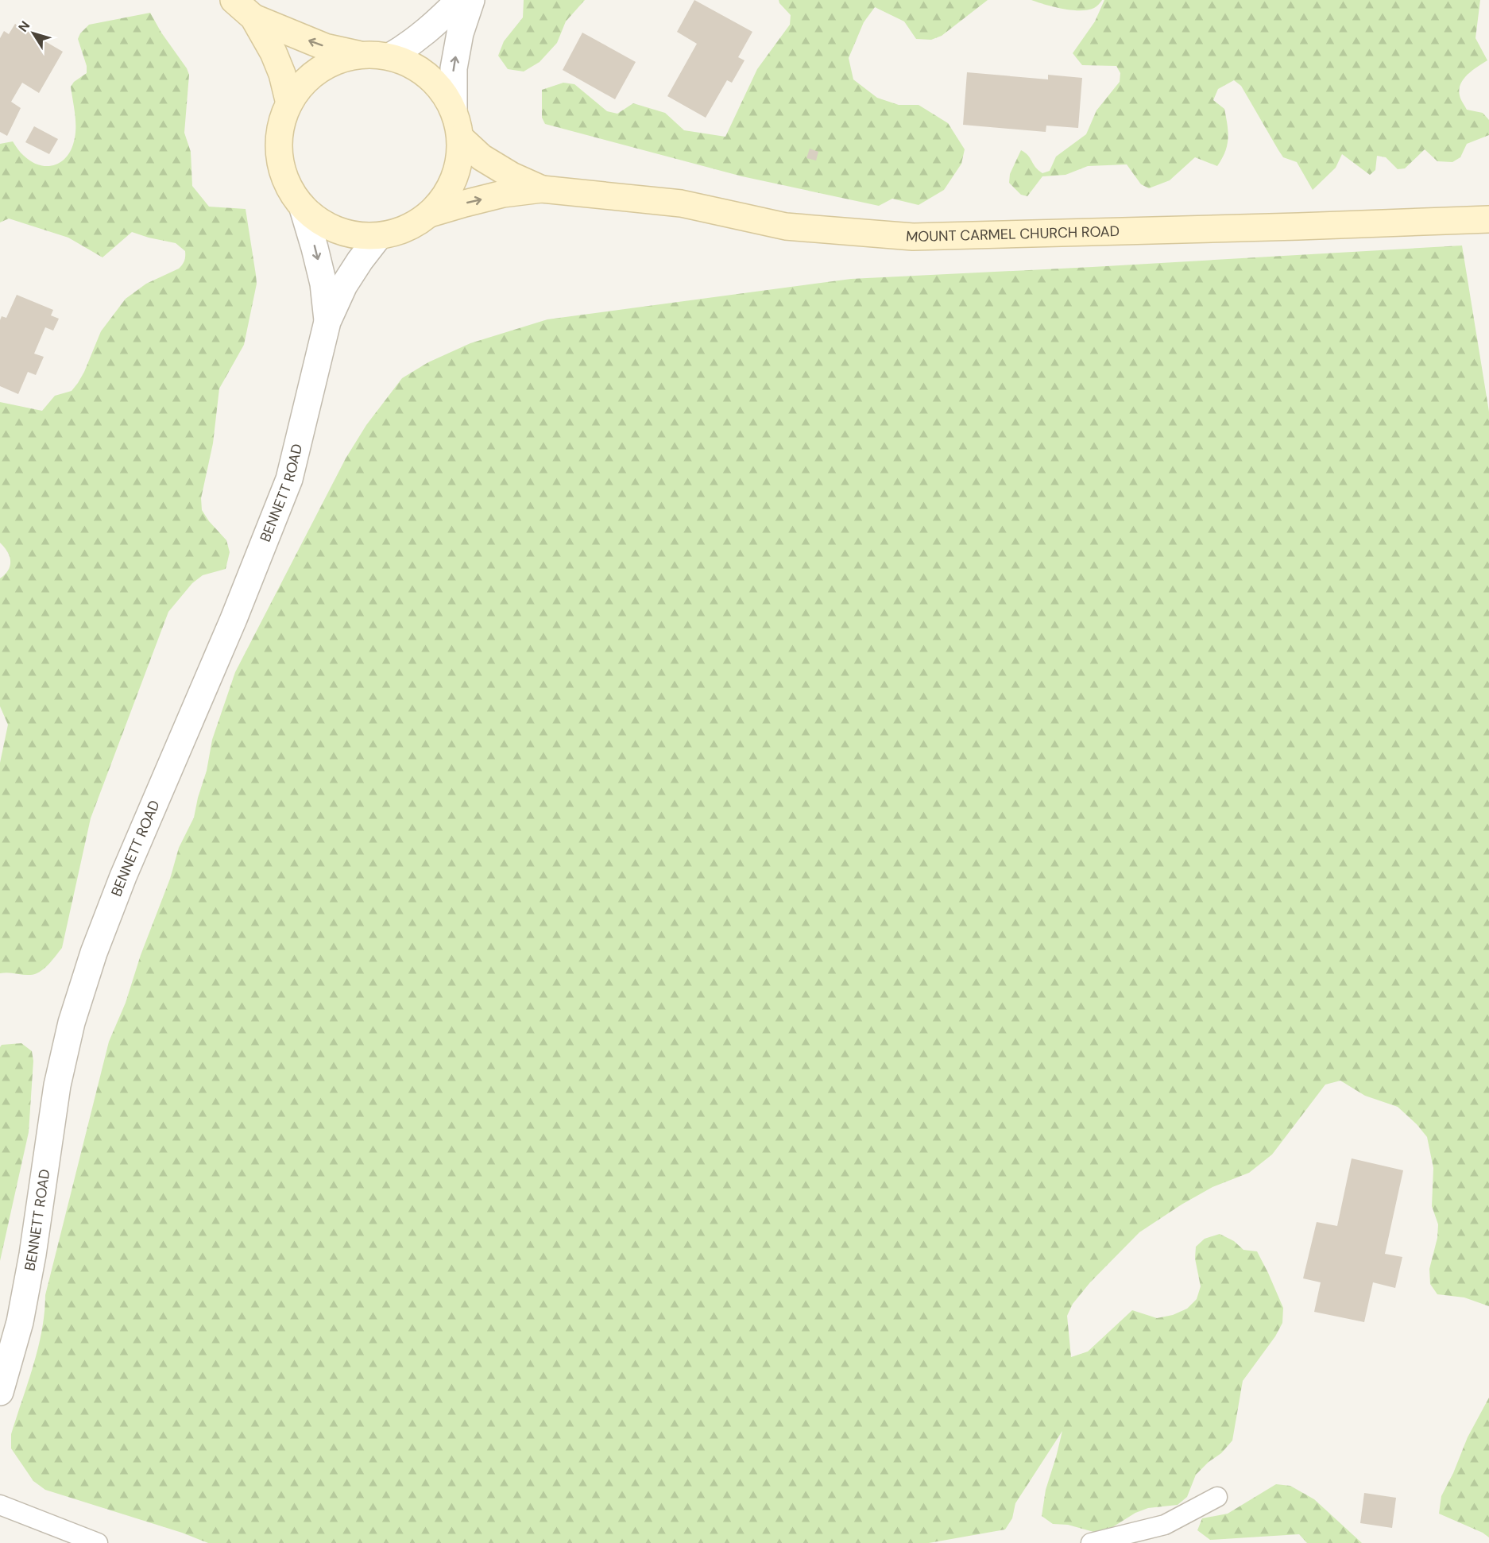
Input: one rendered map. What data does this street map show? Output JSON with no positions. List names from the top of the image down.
{
  "streets": {
    "main road": ["MOUNT CARMEL CHURCH ROAD"],
    "street": ["BENNETT ROAD"]
  },
  "north": "top left"
}
